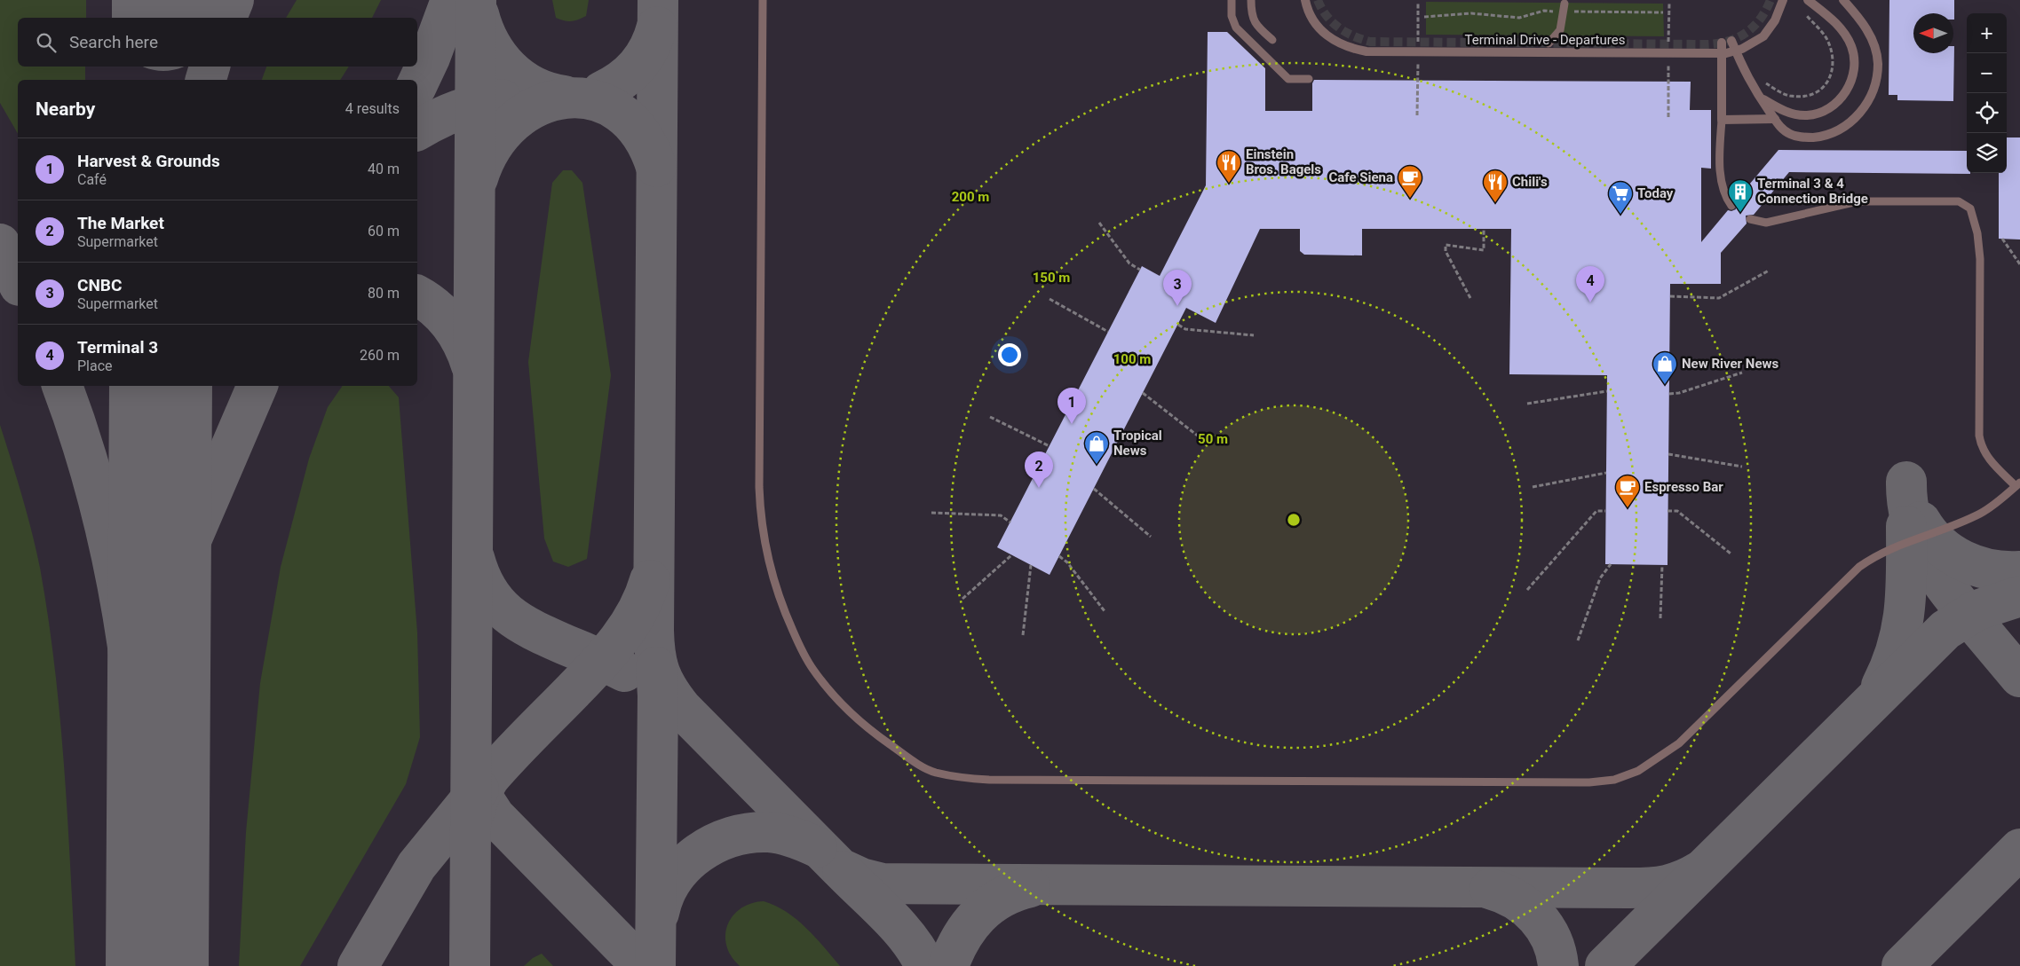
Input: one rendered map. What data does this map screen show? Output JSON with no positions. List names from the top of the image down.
{
  "streets": {
    "street": ["Terminal Drive - Departures"]
  },
  "places": {
    "restaurant": ["Einstein Bros. Bagels", "Chili's"],
    "cafe": ["Cafe Siena", "Espresso Bar"],
    "building": ["Terminal 3 & 4 Connection Bridge"],
    "supermarket": ["Today"],
    "shop": ["New River News", "Tropical News"]
  },
  "north": "left",
  "page": {
    "map_buttons": ["+", "−"],
    "search": "Search here",
    "heading": ["Nearby", "4 results"],
    "list": [
      {
        "mark": "1",
        "name": "Harvest & Grounds",
        "note": "Café",
        "value": "40 m"
      },
      {
        "mark": "2",
        "name": "The Market",
        "note": "Supermarket",
        "value": "60 m"
      },
      {
        "mark": "3",
        "name": "CNBC",
        "note": "Supermarket",
        "value": "80 m"
      },
      {
        "mark": "4",
        "name": "Terminal 3",
        "note": "Place",
        "value": "260 m"
      }
    ],
    "pins": [
      "4",
      "3",
      "1",
      "2"
    ]
  },
  "rings": [
    "200 m",
    "150 m",
    "100 m",
    "50 m"
  ]
}
